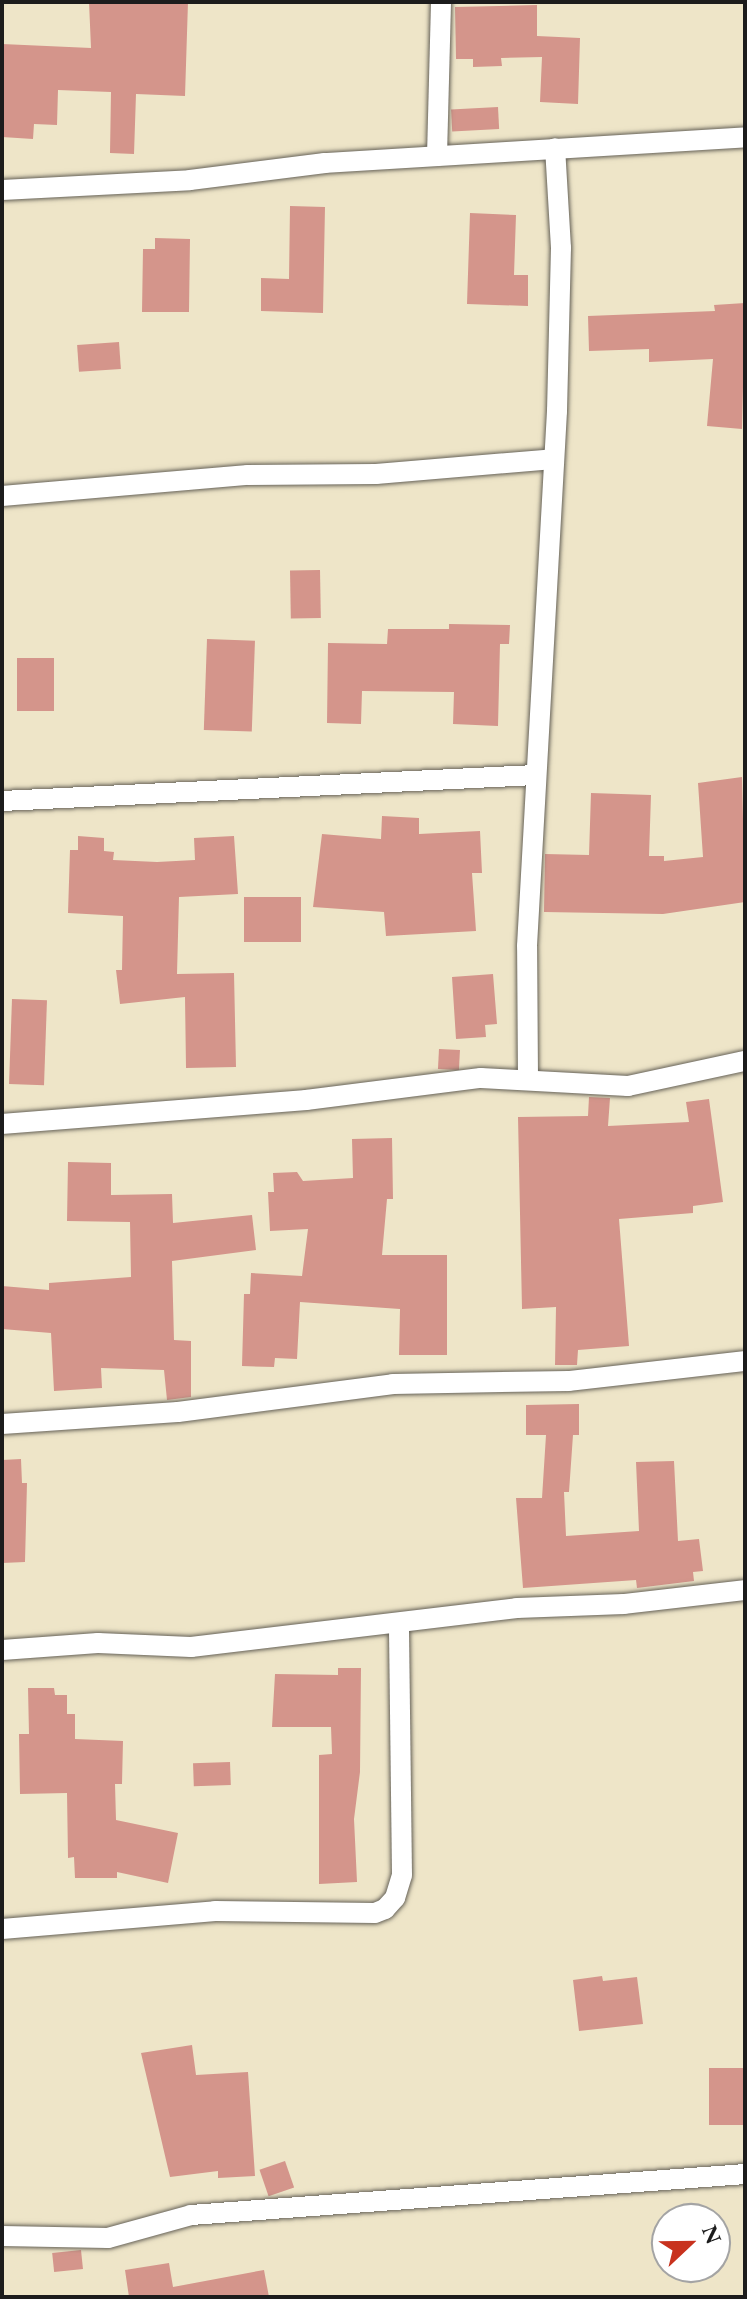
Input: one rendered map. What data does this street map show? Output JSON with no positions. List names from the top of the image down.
{
  "north": "right"
}
